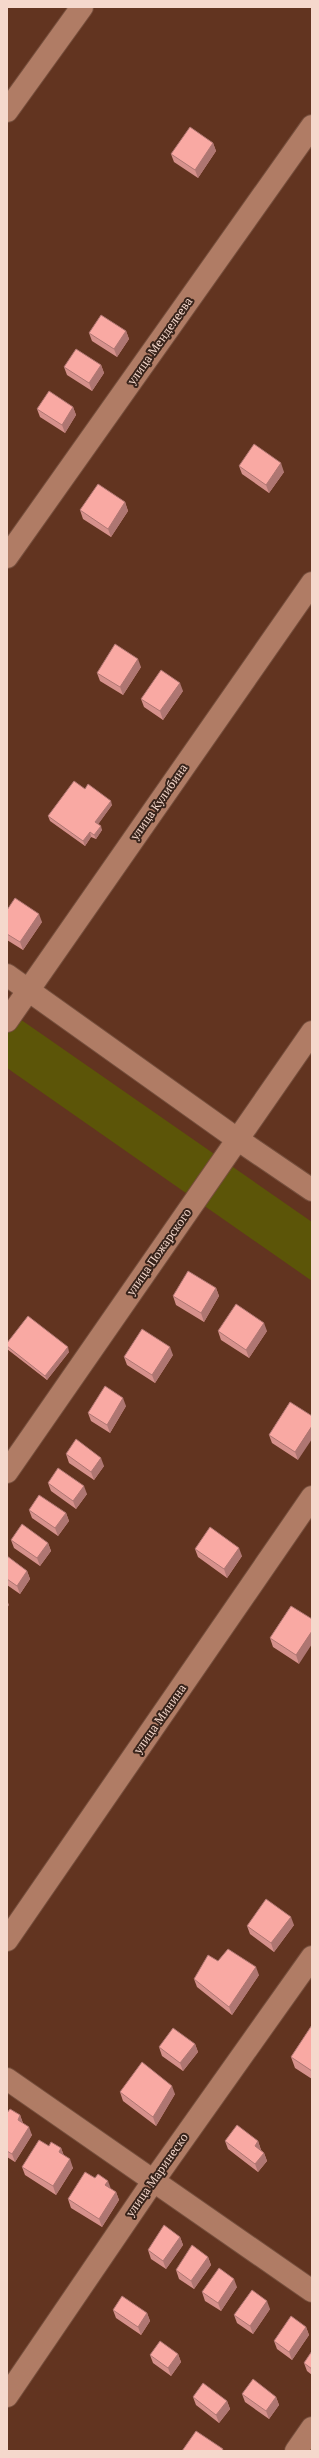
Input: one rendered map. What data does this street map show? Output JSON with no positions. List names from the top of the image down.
{
  "streets": {
    "street": [
      "улица Менделеева",
      "улица Кулибина",
      "улица Пожарского",
      "улица Минина",
      "улица Маринеско"
    ]
  }
}
